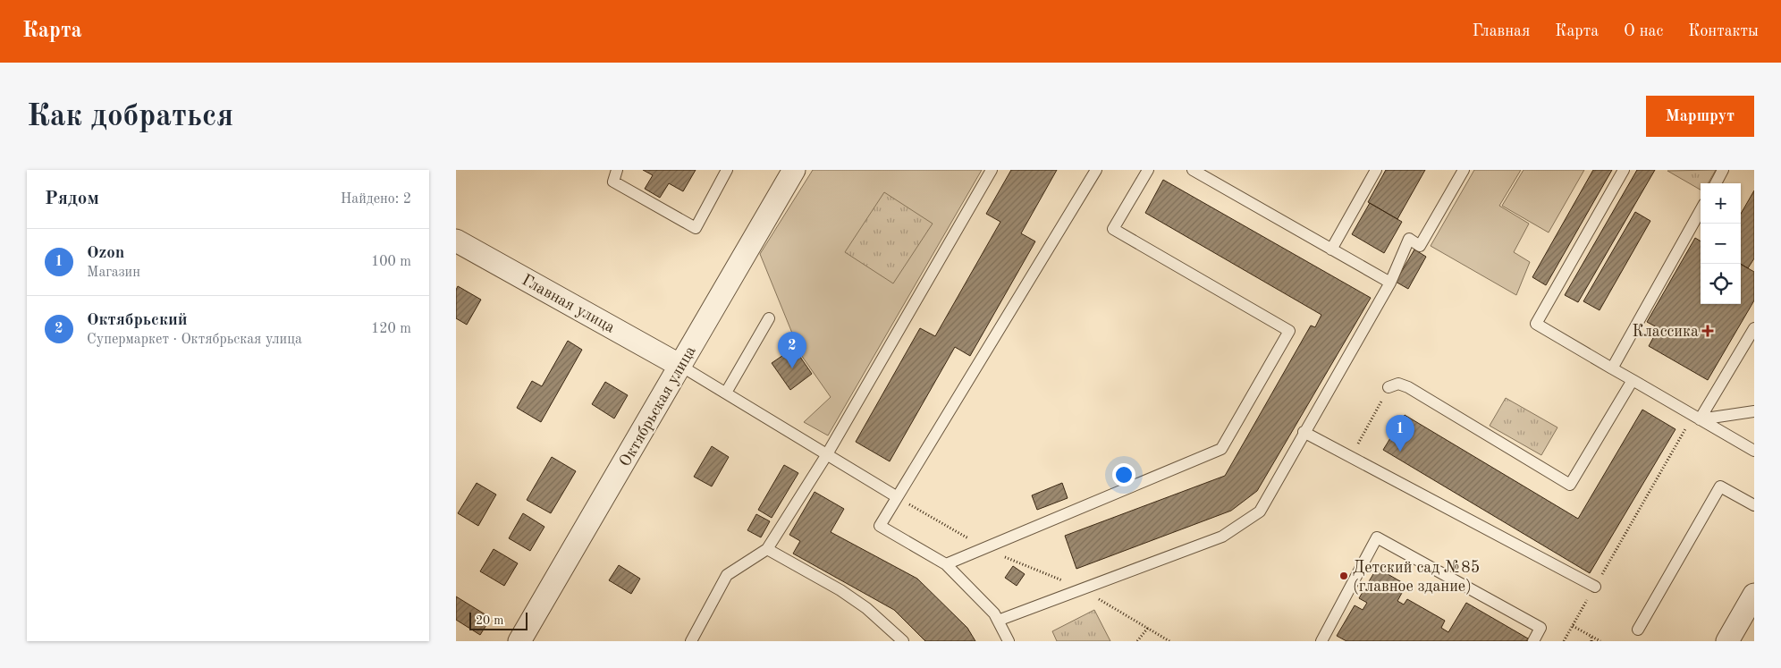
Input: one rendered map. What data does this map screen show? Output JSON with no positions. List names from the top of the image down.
{
  "streets": {
    "street": ["Главная улица", "Октябрьская улица"]
  },
  "crossings": [
    ["Главная улица", "Октябрьская улица"]
  ],
  "places": {
    "health": ["Классика"],
    "other": ["Детский сад №85 (главное здание)"]
  },
  "scale_bar": "20 m",
  "page": {
    "header": "Карта",
    "nav": [
      "Главная",
      "Карта",
      "О нас",
      "Контакты"
    ],
    "buttons": "Маршрут",
    "title": "Как добраться",
    "heading": ["Рядом", "Найдено: 2"],
    "map_buttons": ["+", "−"],
    "list": [
      {
        "mark": "1",
        "name": "Ozon",
        "note": "Магазин",
        "value": "100 m"
      },
      {
        "mark": "2",
        "name": "Октябрьский",
        "note": "Супермаркет · Октябрьская улица",
        "value": "120 m"
      }
    ],
    "pins": ["2", "1"],
    "scale": "20 m"
  }
}
